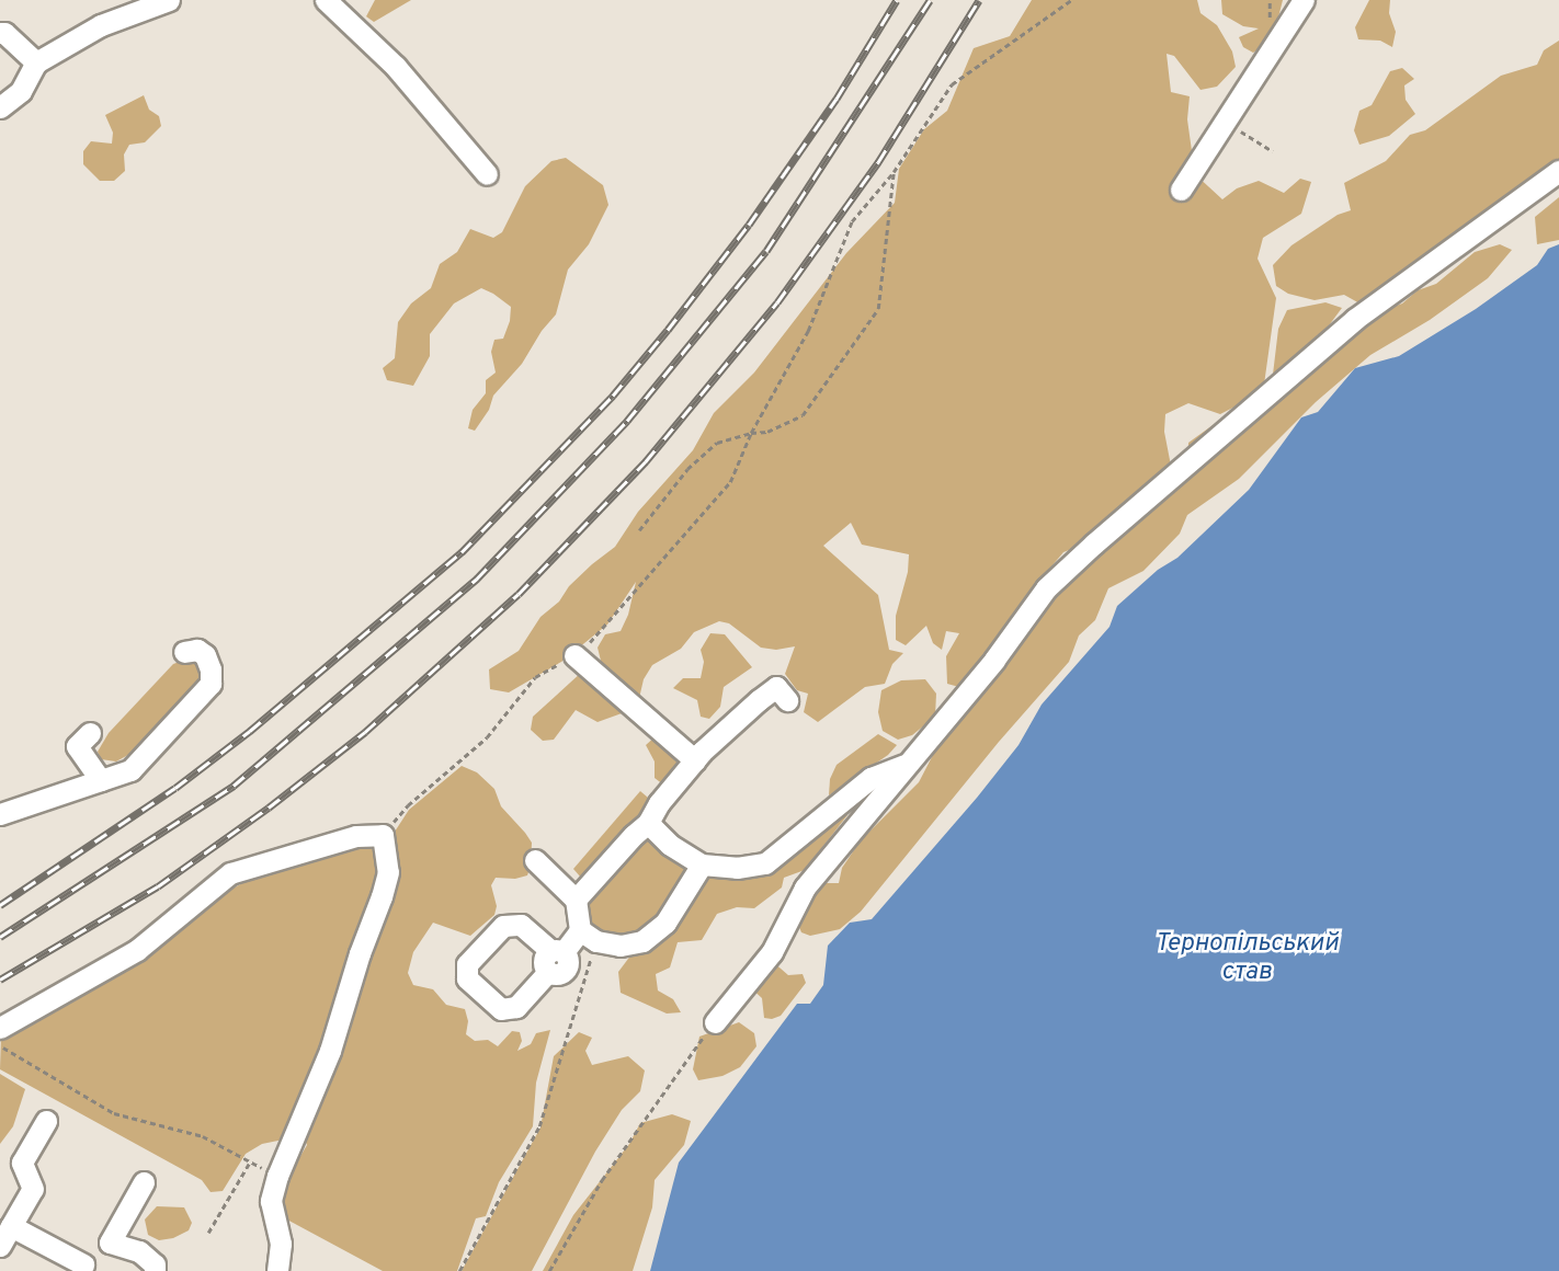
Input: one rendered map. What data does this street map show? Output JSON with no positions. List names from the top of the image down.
{
  "water": ["Тернопільський став"]
}
